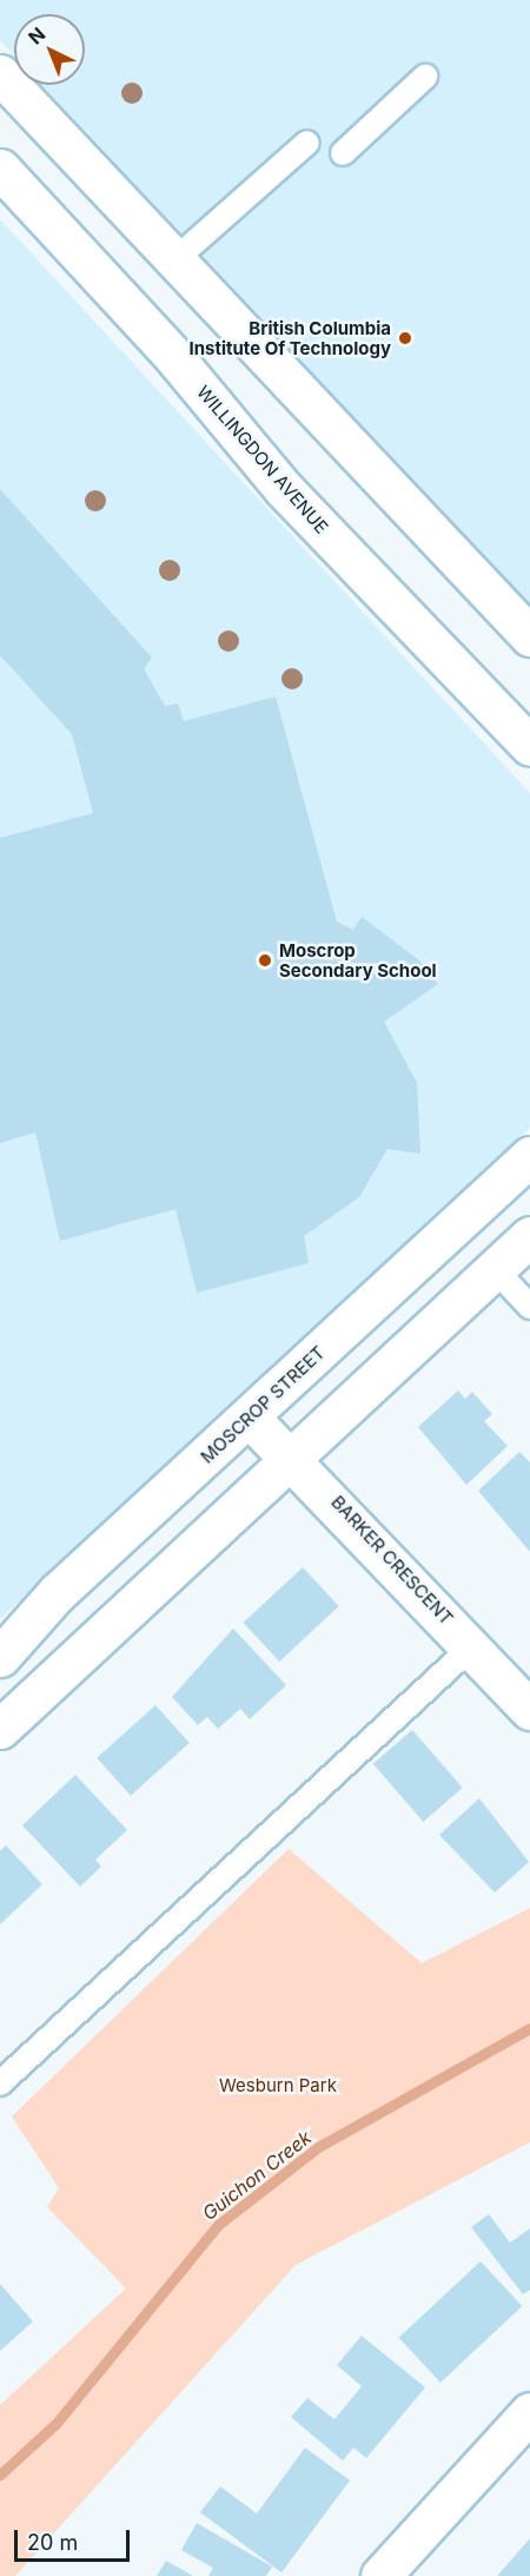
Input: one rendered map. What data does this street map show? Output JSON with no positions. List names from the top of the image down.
{
  "streets": {
    "street": ["WILLINGDON AVENUE", "MOSCROP STREET", "BARKER CRESCENT"]
  },
  "crossings": [
    ["MOSCROP STREET", "BARKER CRESCENT"]
  ],
  "water": ["Guichon Creek"],
  "parks": ["Wesburn Park"],
  "places": ["British Columbia Institute Of Technology", "Moscrop Secondary School"],
  "scale_bar": "20 m",
  "north": "top left"
}
